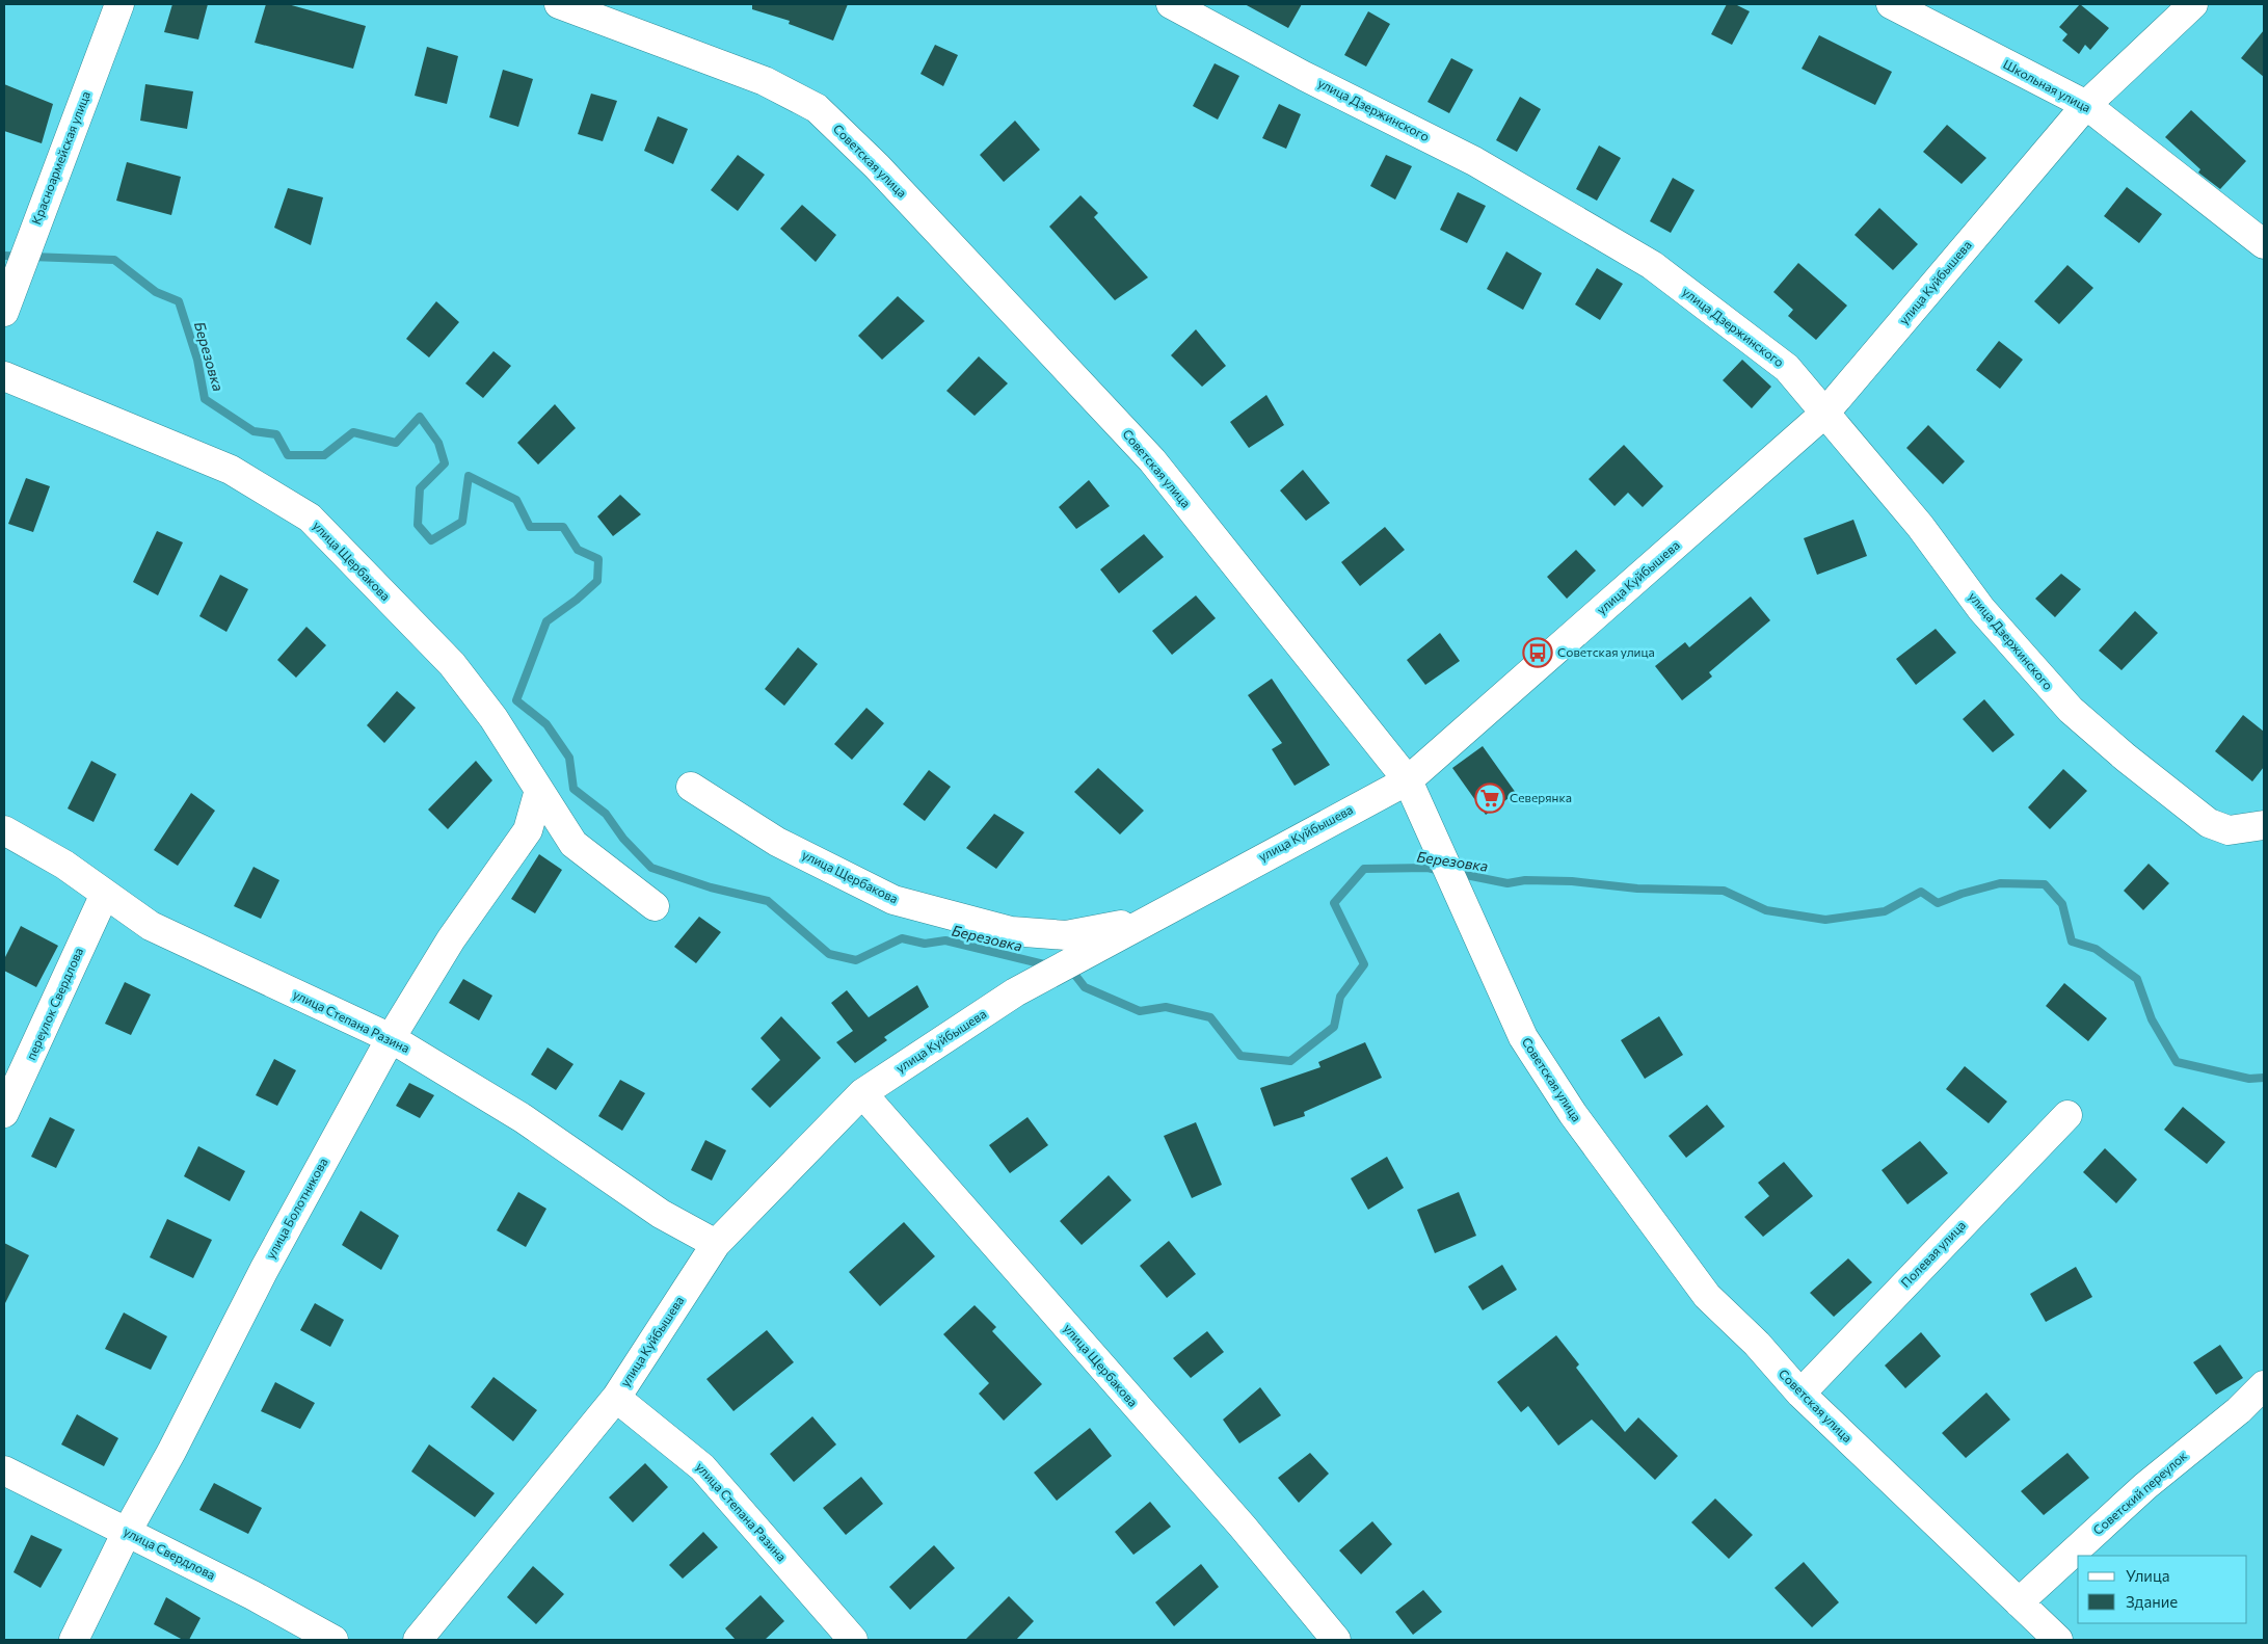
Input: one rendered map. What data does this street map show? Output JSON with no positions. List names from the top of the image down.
{
  "streets": {
    "street": [
      "Школьная улица",
      "улица Дзержинского",
      "Красноармейская улица",
      "Советская улица",
      "улица Куйбышева",
      "улица Щербакова",
      "переулок Свердлова",
      "улица Степана Разина",
      "улица Болотникова",
      "Полевая улица",
      "Советский переулок",
      "улица Свердлова"
    ]
  },
  "crossings": [
    ["Школьная улица", "улица Куйбышева"],
    ["улица Дзержинского", "улица Куйбышева"],
    ["Советская улица", "улица Куйбышева"],
    ["Советская улица", "Полевая улица"],
    ["Советская улица", "Советский переулок"],
    ["улица Куйбышева", "улица Щербакова"],
    ["улица Куйбышева", "улица Степана Разина"],
    ["улица Щербакова", "улица Болотникова"],
    ["переулок Свердлова", "улица Степана Разина"],
    ["улица Степана Разина", "улица Болотникова"],
    ["улица Болотникова", "улица Свердлова"]
  ],
  "water": ["Березовка"],
  "places": {
    "bus stop": ["Советская улица"],
    "supermarket": ["Северянка"]
  },
  "legend": ["Улица", "Здание"]
}
